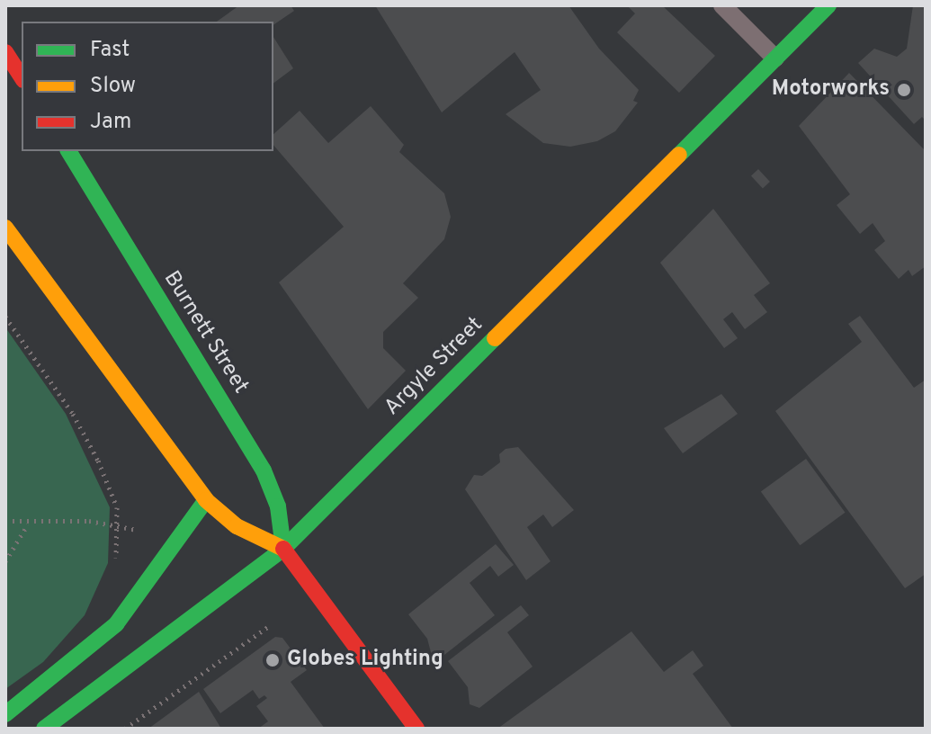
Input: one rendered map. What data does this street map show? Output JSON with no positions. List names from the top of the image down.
{
  "streets": {
    "main road": ["Burnett Street", "Argyle Street"]
  },
  "crossings": [
    ["Burnett Street", "Argyle Street"]
  ],
  "places": ["Motorworks", "Globes Lighting"],
  "legend": ["Fast", "Slow", "Jam"]
}
